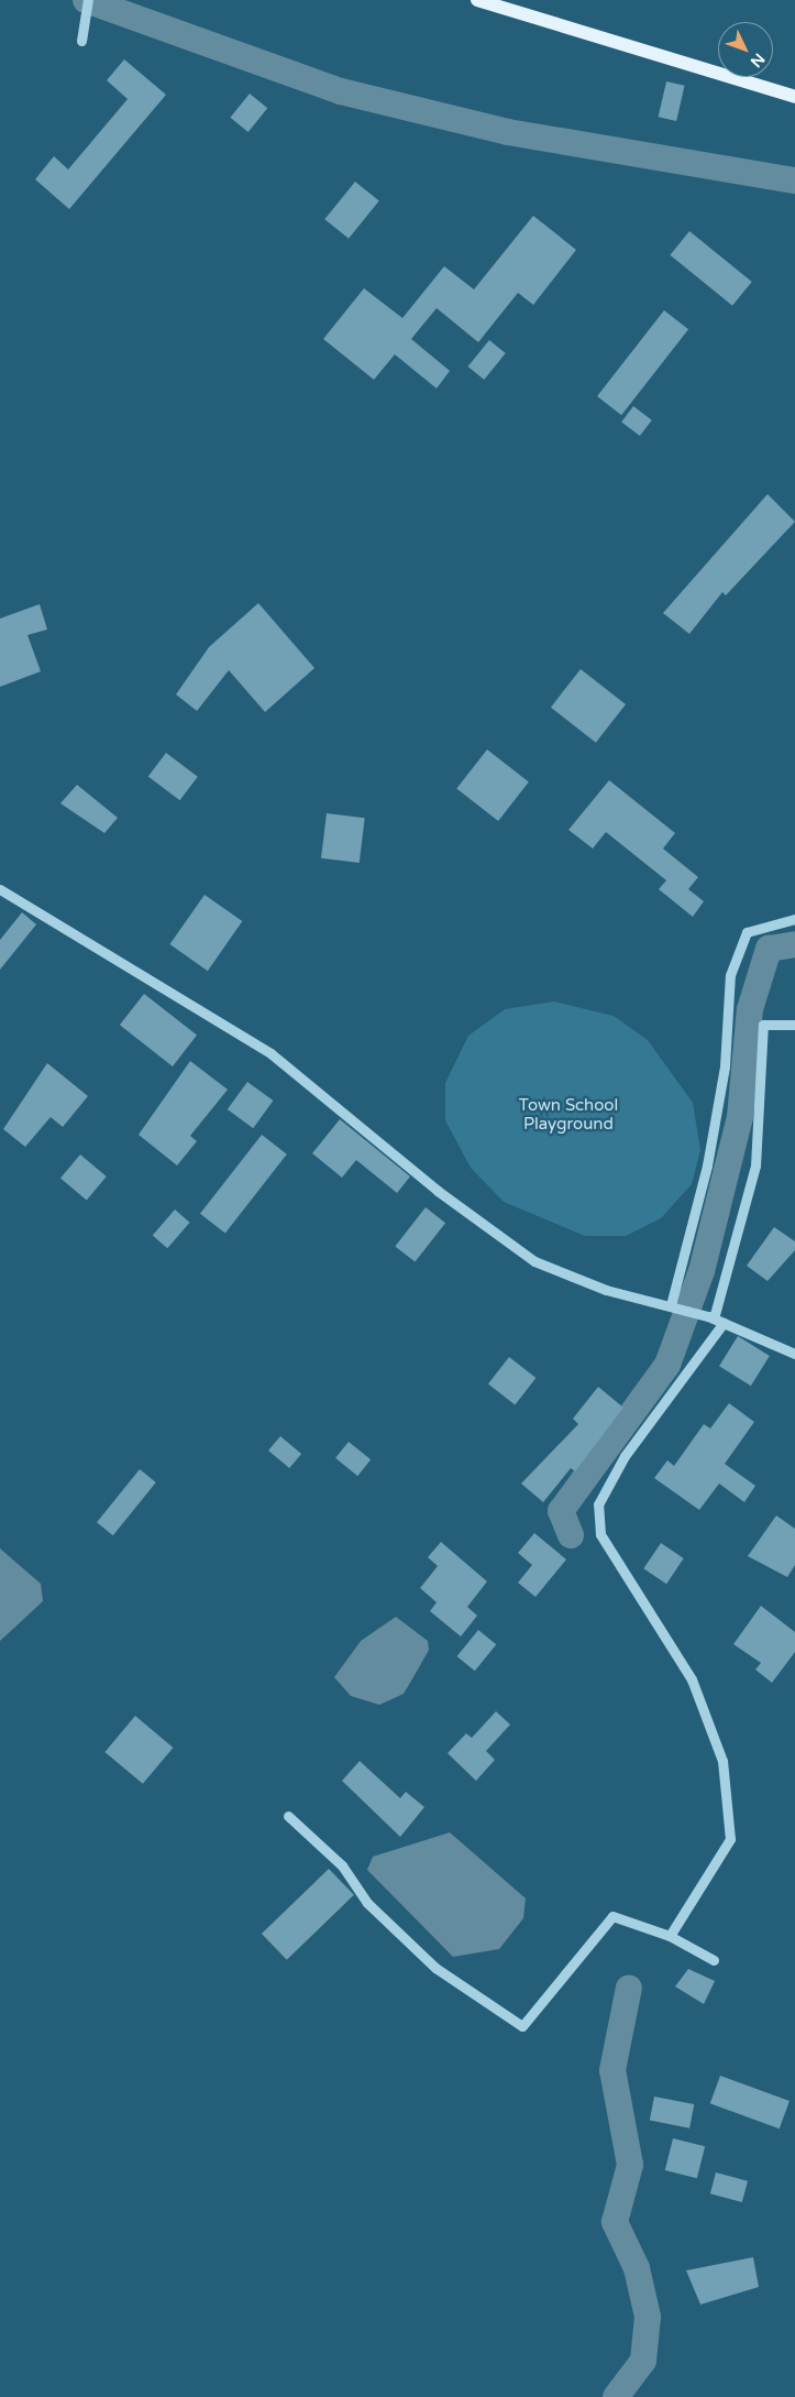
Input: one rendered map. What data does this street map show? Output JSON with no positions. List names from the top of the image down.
{
  "parks": ["Town School Playground"],
  "north": "bottom right"
}
